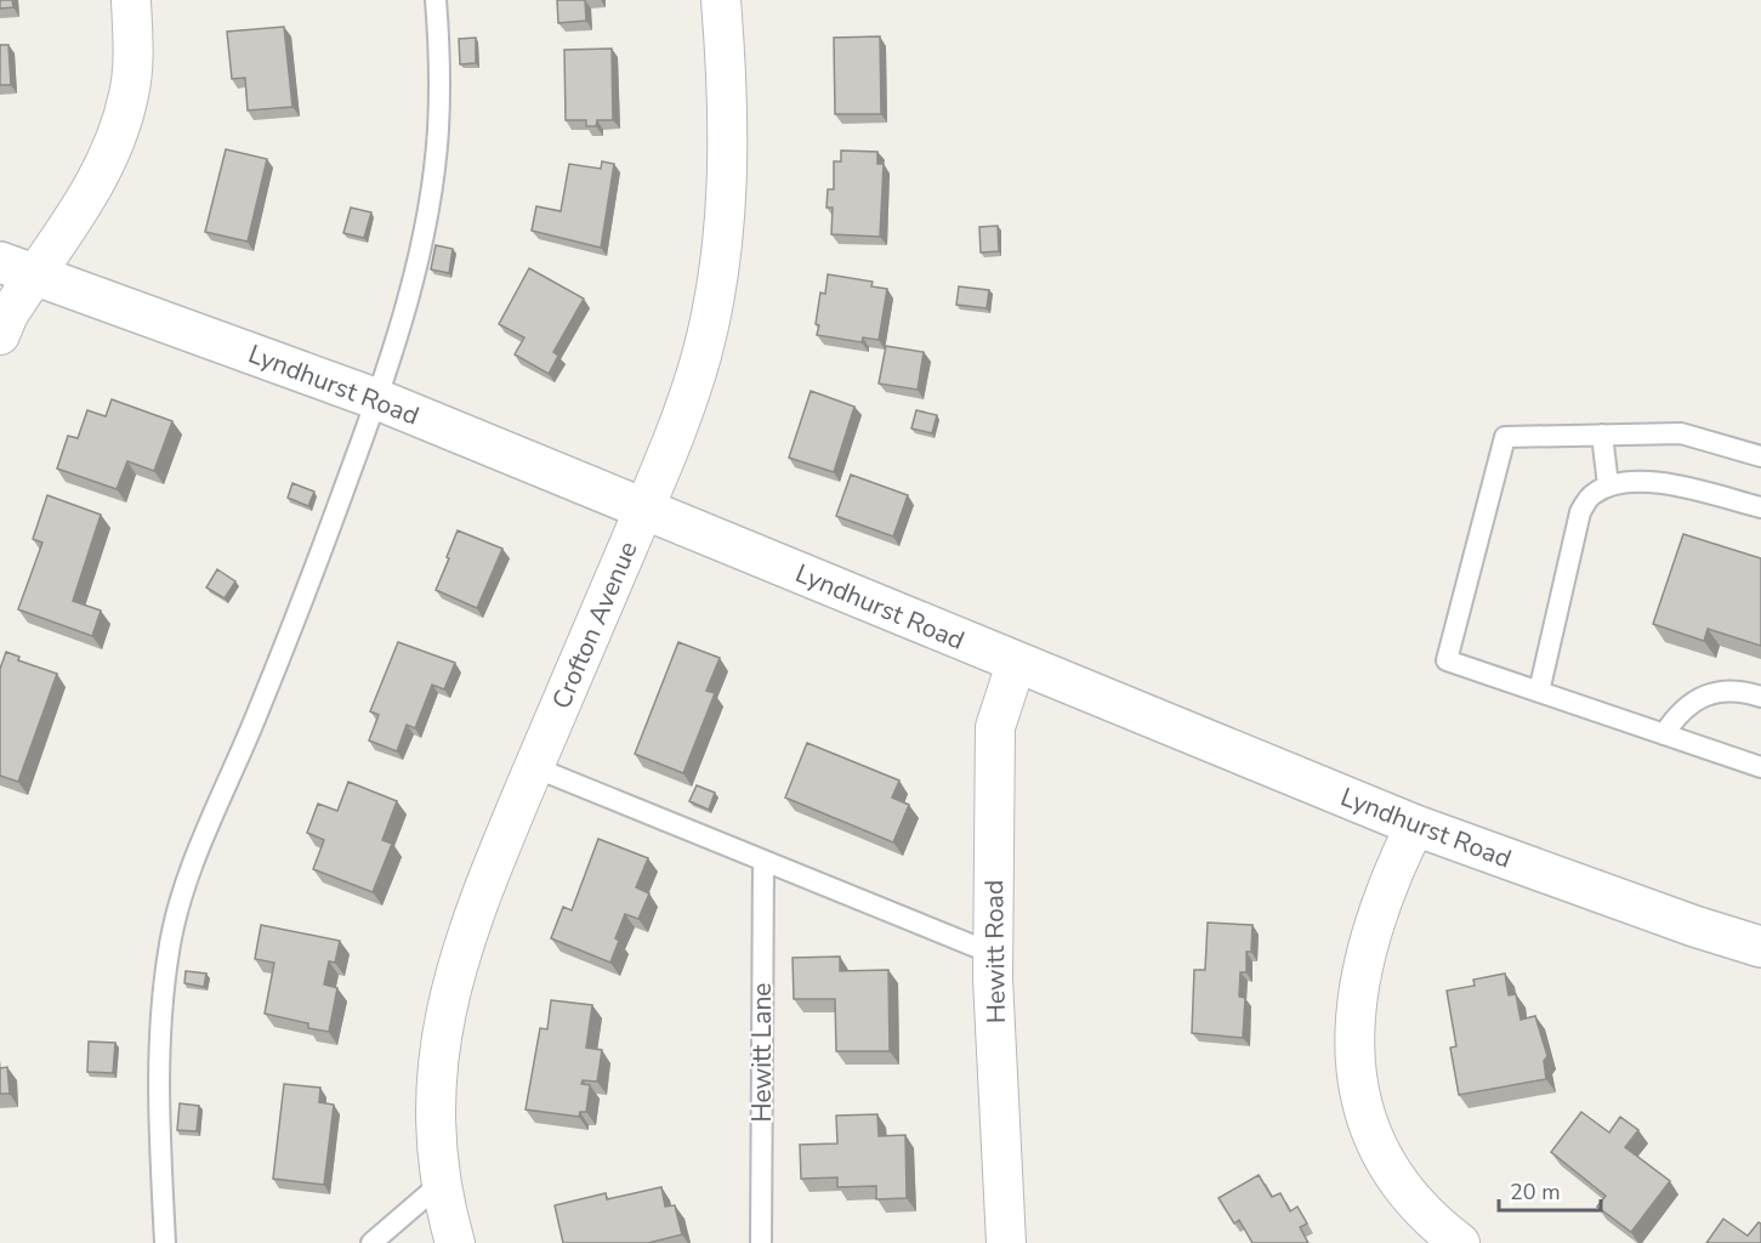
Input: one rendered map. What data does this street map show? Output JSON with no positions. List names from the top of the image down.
{
  "streets": {
    "main road": ["Lyndhurst Road"],
    "street": ["Crofton Avenue", "Hewitt Road"],
    "lane": ["Hewitt Lane"]
  },
  "crossings": [
    ["Lyndhurst Road", "Crofton Avenue"],
    ["Lyndhurst Road", "Hewitt Road"]
  ],
  "scale_bar": "20 m"
}
